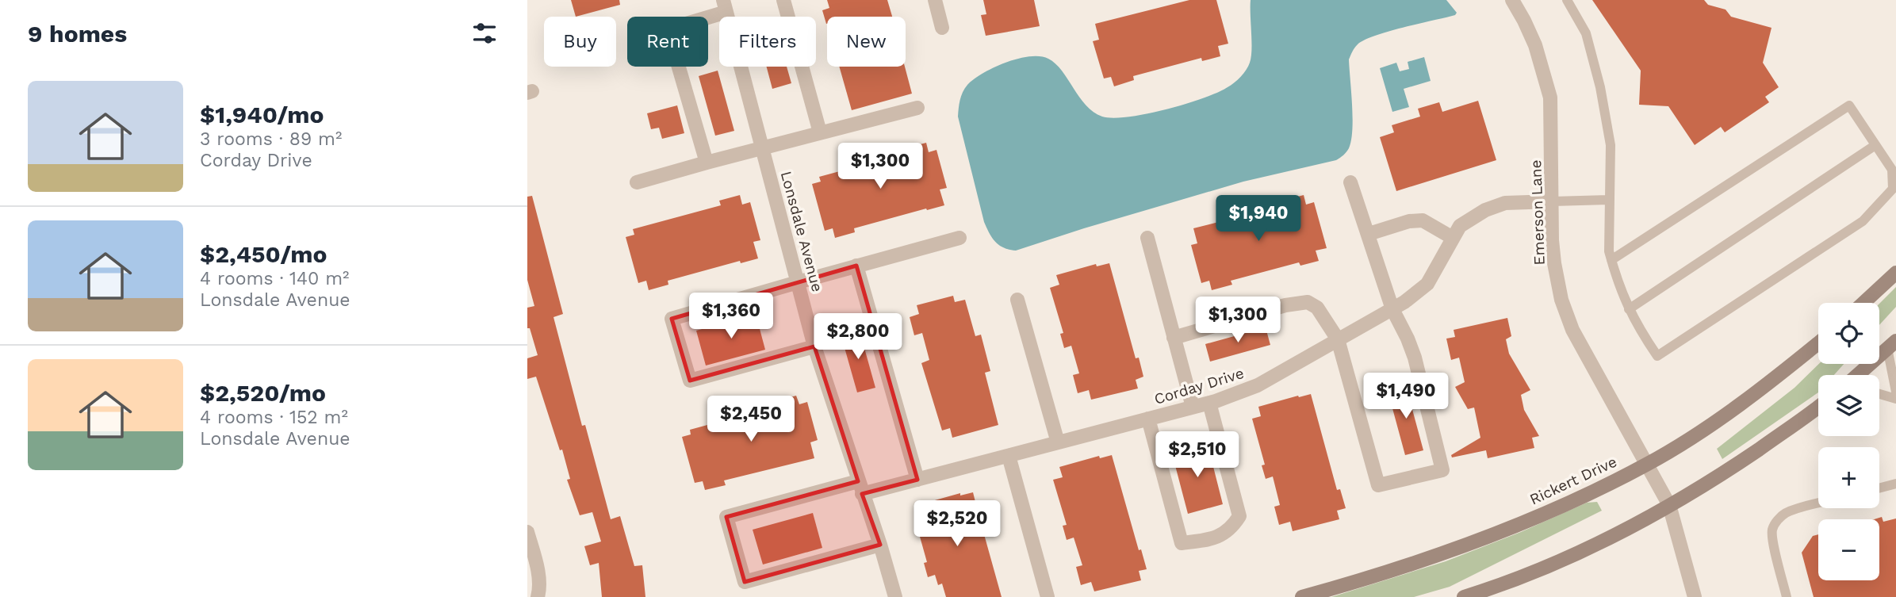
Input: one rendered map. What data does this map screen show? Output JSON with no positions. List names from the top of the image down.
{
  "streets": {
    "street": [
      "Emerson Lane",
      "Lonsdale Avenue",
      "Corday Drive",
      "Rickert Drive"
    ]
  },
  "crossings": [
    ["Emerson Lane", "Corday Drive"],
    ["Emerson Lane", "Rickert Drive"],
    ["Lonsdale Avenue", "Corday Drive"]
  ],
  "page": {
    "heading": "9 homes",
    "chip": [
      "Buy",
      "Rent",
      "Filters",
      "New"
    ],
    "list": [
      {
        "name": "$1,940/mo",
        "note": "3 rooms · 89 m² · Corday Drive"
      },
      {
        "name": "$2,450/mo",
        "note": "4 rooms · 140 m² · Lonsdale Avenue"
      },
      {
        "name": "$2,520/mo",
        "note": "4 rooms · 152 m² · Lonsdale Avenue"
      }
    ],
    "price": [
      "$1,300",
      "$1,940",
      "$1,360",
      "$1,300",
      "$2,800",
      "$1,490",
      "$2,450",
      "$2,510",
      "$2,520"
    ],
    "map_buttons": ["+", "−"]
  }
}
